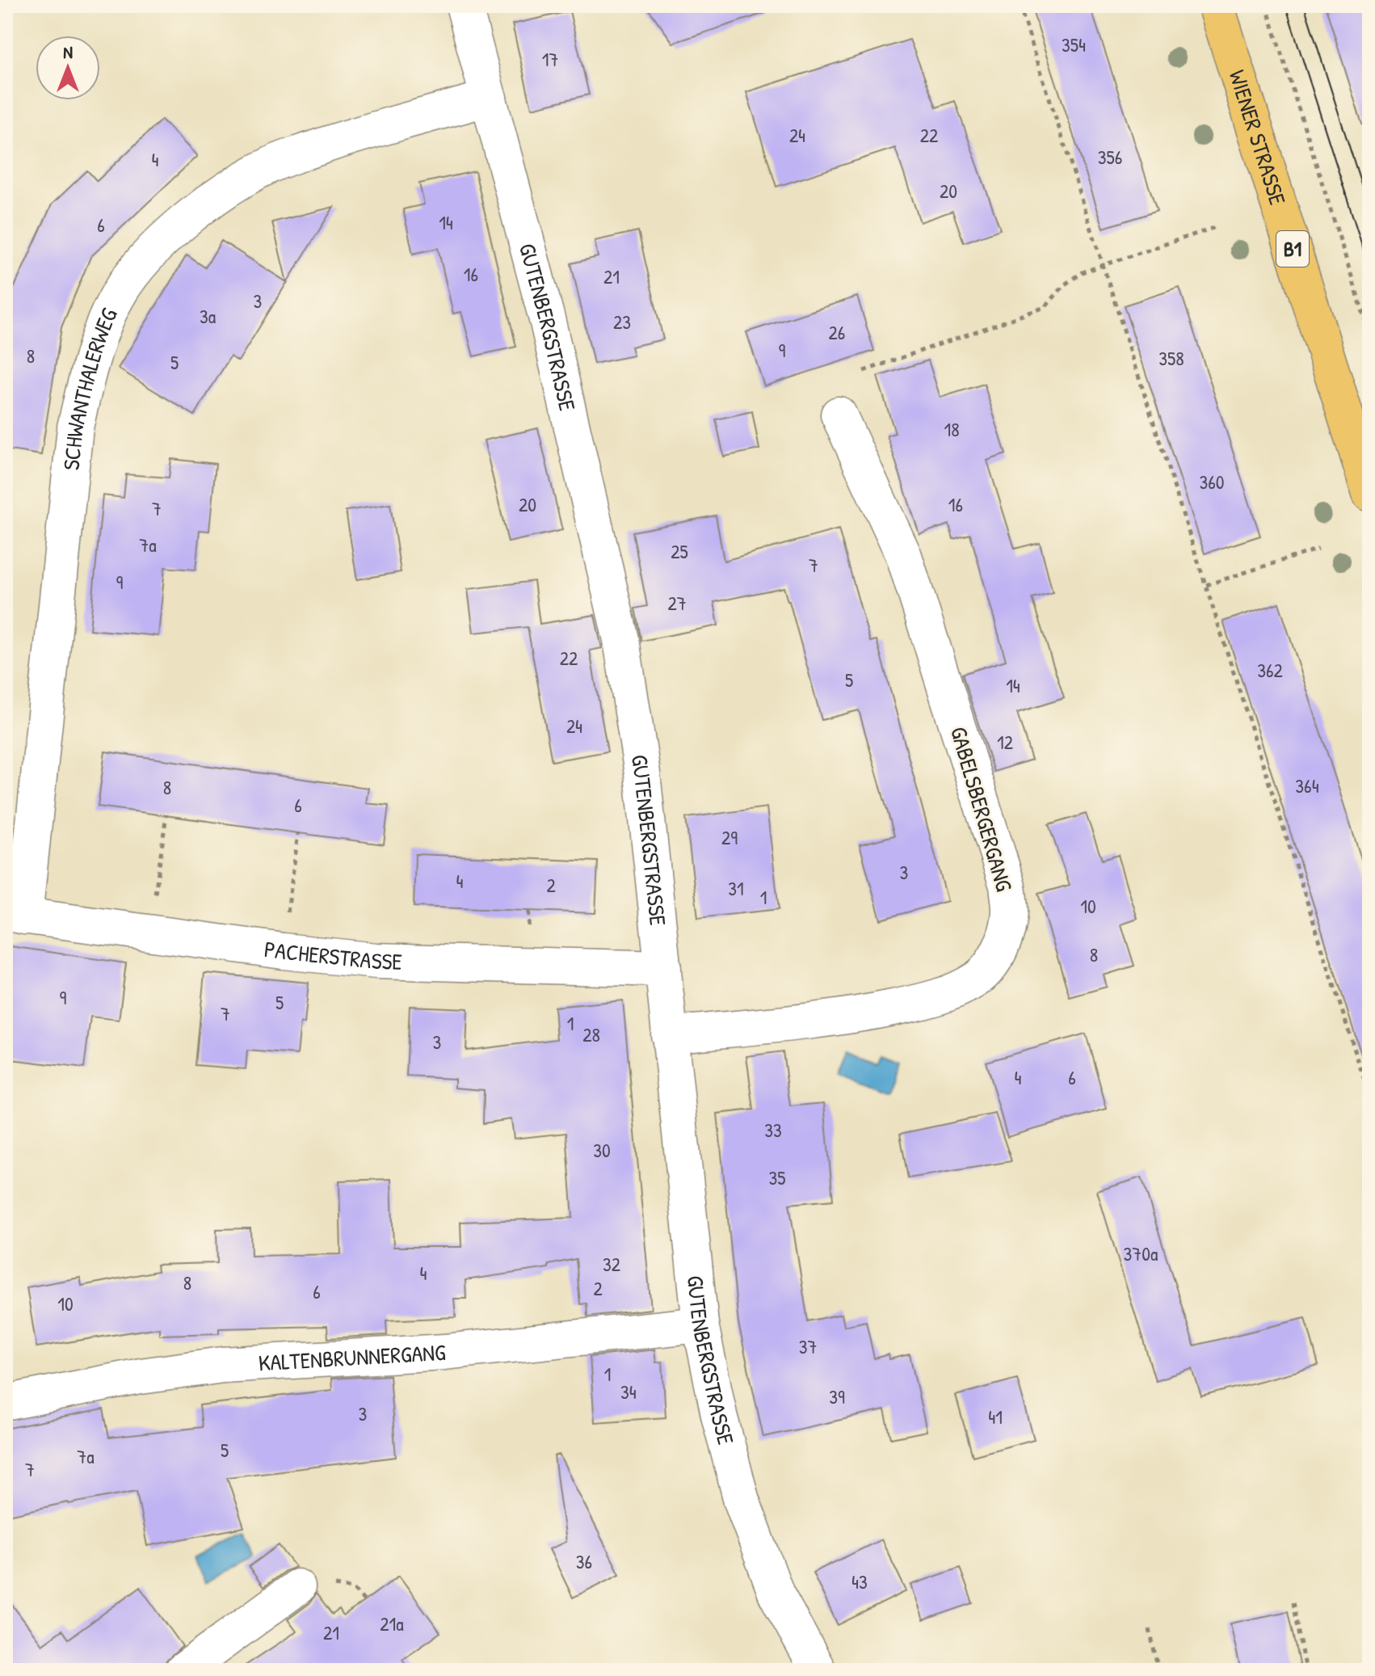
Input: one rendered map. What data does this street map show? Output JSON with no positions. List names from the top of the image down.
{
  "streets": {
    "main road": ["WIENER STRASSE", "B1"],
    "street": [
      "GUTENBERGSTRASSE",
      "SCHWANTHALERWEG",
      "GABELSBERGERGANG",
      "PACHERSTRASSE",
      "KALTENBRUNNERGANG"
    ]
  },
  "crossings": [
    ["GUTENBERGSTRASSE", "SCHWANTHALERWEG"],
    ["GUTENBERGSTRASSE", "GABELSBERGERGANG"],
    ["GUTENBERGSTRASSE", "PACHERSTRASSE"],
    ["GUTENBERGSTRASSE", "KALTENBRUNNERGANG"],
    ["SCHWANTHALERWEG", "PACHERSTRASSE"]
  ],
  "house_numbers": [
    "354",
    "17",
    "24",
    "22",
    "356",
    "4",
    "20",
    "14",
    "6",
    "16",
    "21",
    "3",
    "3a",
    "23",
    "26",
    "9",
    "8",
    "358",
    "5",
    "18",
    "360",
    "20",
    "16",
    "7",
    "7a",
    "25",
    "7",
    "9",
    "27",
    "22",
    "362",
    "5",
    "14",
    "24",
    "12",
    "364",
    "8",
    "6",
    "29",
    "3",
    "4",
    "2",
    "31",
    "1",
    "10",
    "8",
    "9",
    "5",
    "7",
    "1",
    "28",
    "3",
    "4",
    "6",
    "33",
    "30",
    "35",
    "370a",
    "32",
    "4",
    "8",
    "2",
    "6",
    "10",
    "37",
    "1",
    "34",
    "39",
    "3",
    "41",
    "5",
    "7a",
    "7",
    "36",
    "43",
    "21a",
    "21"
  ],
  "north": "top"
}
